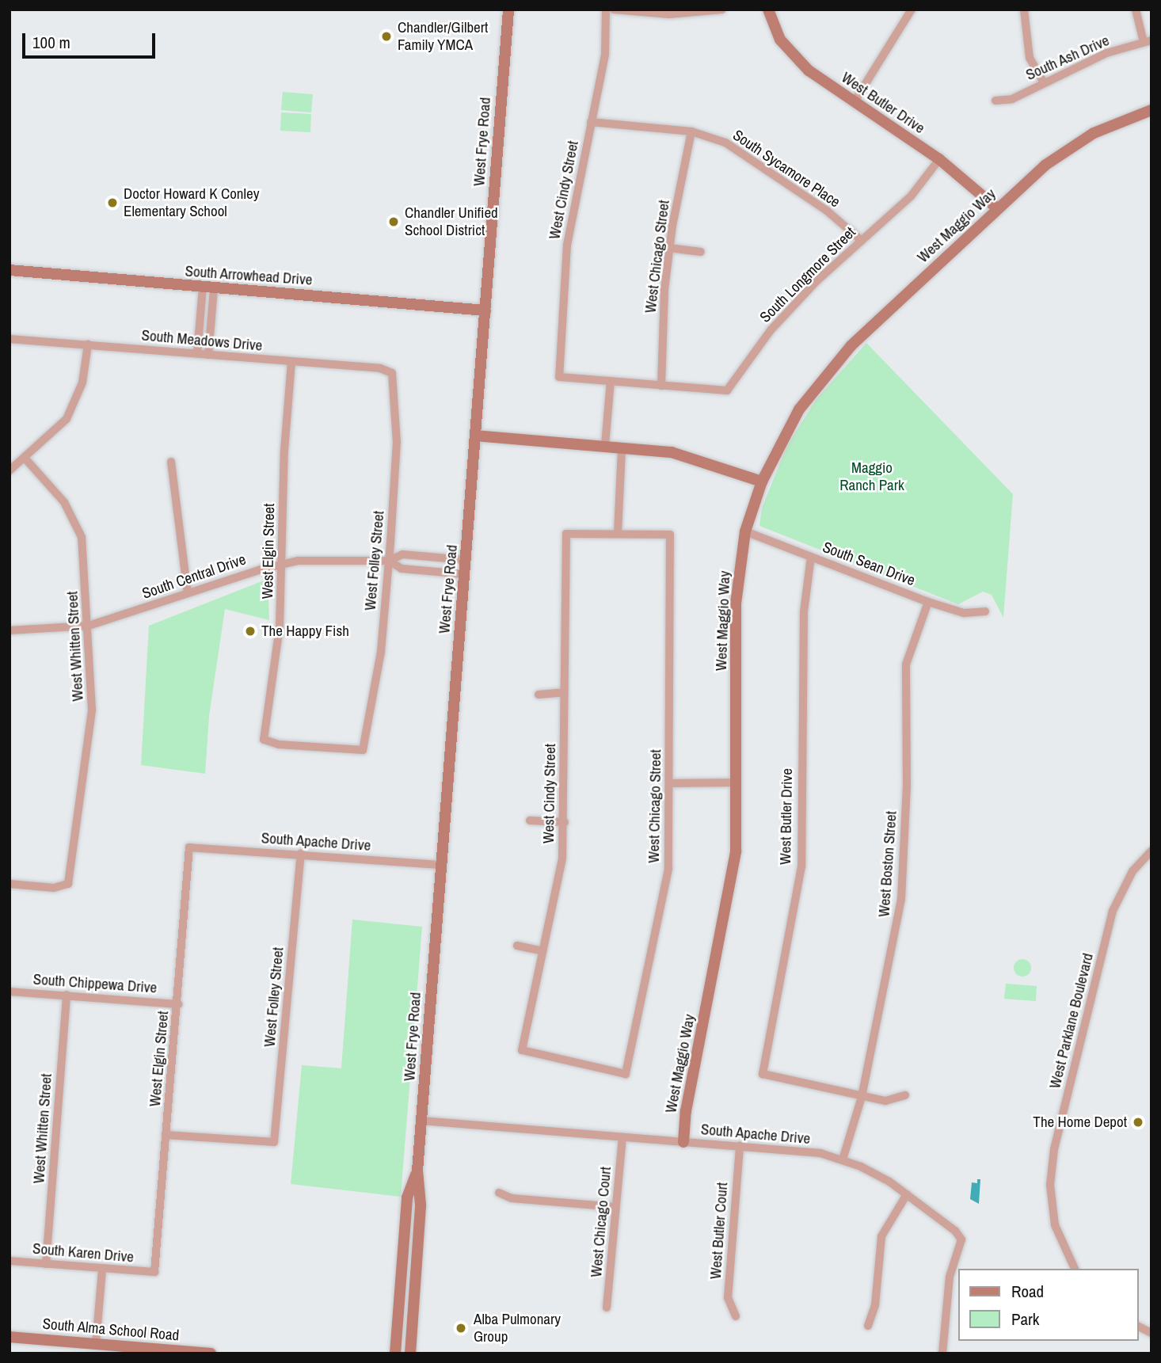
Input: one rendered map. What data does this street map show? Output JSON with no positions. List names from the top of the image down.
{
  "streets": {
    "street": [
      "South Ash Drive",
      "West Butler Drive",
      "West Frye Road",
      "South Sycamore Place",
      "West Cindy Street",
      "West Maggio Way",
      "West Chicago Street",
      "South Longmore Street",
      "South Arrowhead Drive",
      "South Meadows Drive",
      "West Elgin Street",
      "West Folley Street",
      "South Sean Drive",
      "South Central Drive",
      "West Whitten Street",
      "South Apache Drive",
      "West Boston Street",
      "South Chippewa Drive",
      "West Parklane Boulevard",
      "West Chicago Court",
      "West Butler Court",
      "South Karen Drive",
      "South Alma School Road"
    ]
  },
  "crossings": [
    ["West Butler Drive", "West Maggio Way"],
    ["West Butler Drive", "South Longmore Street"],
    ["West Butler Drive", "South Sean Drive"],
    ["West Butler Drive", "West Boston Street"],
    ["West Frye Road", "South Arrowhead Drive"],
    ["West Frye Road", "South Central Drive"],
    ["West Frye Road", "South Apache Drive"],
    ["South Sycamore Place", "West Cindy Street"],
    ["South Sycamore Place", "West Chicago Street"],
    ["South Sycamore Place", "South Longmore Street"],
    ["West Cindy Street", "West Chicago Street"],
    ["West Cindy Street", "South Longmore Street"],
    ["West Maggio Way", "South Sean Drive"],
    ["West Maggio Way", "South Apache Drive"],
    ["West Chicago Street", "South Longmore Street"],
    ["South Meadows Drive", "West Elgin Street"],
    ["South Meadows Drive", "West Folley Street"],
    ["West Elgin Street", "West Folley Street"],
    ["West Elgin Street", "South Central Drive"],
    ["West Elgin Street", "South Apache Drive"],
    ["West Elgin Street", "South Chippewa Drive"],
    ["West Elgin Street", "South Karen Drive"],
    ["West Folley Street", "South Central Drive"],
    ["West Folley Street", "South Apache Drive"],
    ["South Sean Drive", "West Boston Street"],
    ["South Central Drive", "West Whitten Street"],
    ["West Whitten Street", "South Chippewa Drive"],
    ["West Whitten Street", "South Karen Drive"],
    ["South Apache Drive", "West Boston Street"],
    ["South Apache Drive", "West Chicago Court"],
    ["South Apache Drive", "West Butler Court"]
  ],
  "parks": ["Maggio Ranch Park"],
  "places": [
    "Chandler/Gilbert Family YMCA",
    "Doctor Howard K Conley Elementary School",
    "Chandler Unified School District",
    "The Happy Fish",
    "The Home Depot",
    "Alba Pulmonary Group"
  ],
  "legend": ["Road", "Park"],
  "scale_bar": "100 m"
}
